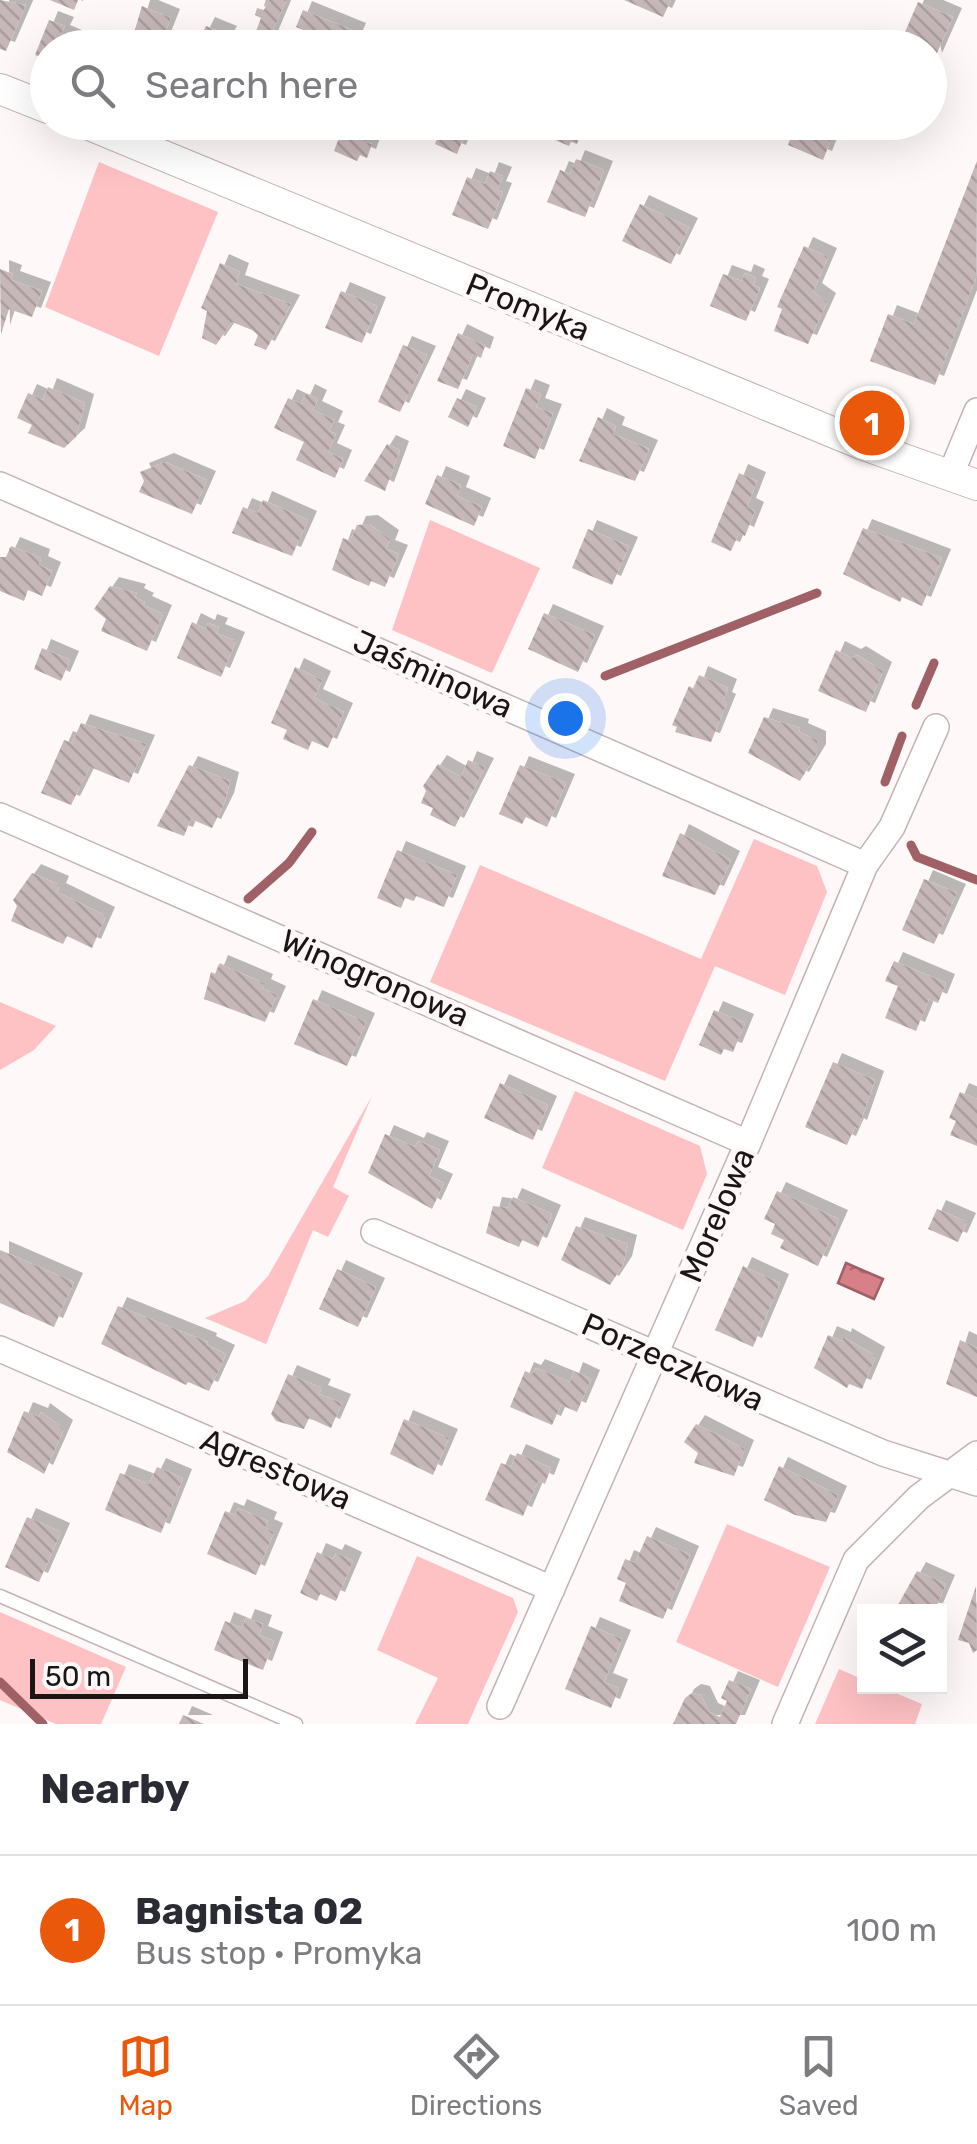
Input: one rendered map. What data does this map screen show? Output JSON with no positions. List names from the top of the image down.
{
  "streets": {
    "street": [
      "Promyka",
      "Jaśminowa",
      "Winogronowa",
      "Morelowa",
      "Porzeczkowa",
      "Agrestowa"
    ]
  },
  "crossings": [
    ["Jaśminowa", "Morelowa"],
    ["Winogronowa", "Morelowa"],
    ["Morelowa", "Porzeczkowa"],
    ["Morelowa", "Agrestowa"]
  ],
  "scale_bar": "50 m",
  "page": {
    "search": "Search here",
    "pins": "1",
    "scale": "50 m",
    "heading": "Nearby",
    "list": [
      {
        "mark": "1",
        "name": "Bagnista 02",
        "note": "Bus stop · Promyka",
        "value": "100 m"
      }
    ],
    "nav": ["Map", "Directions", "Saved"]
  }
}
